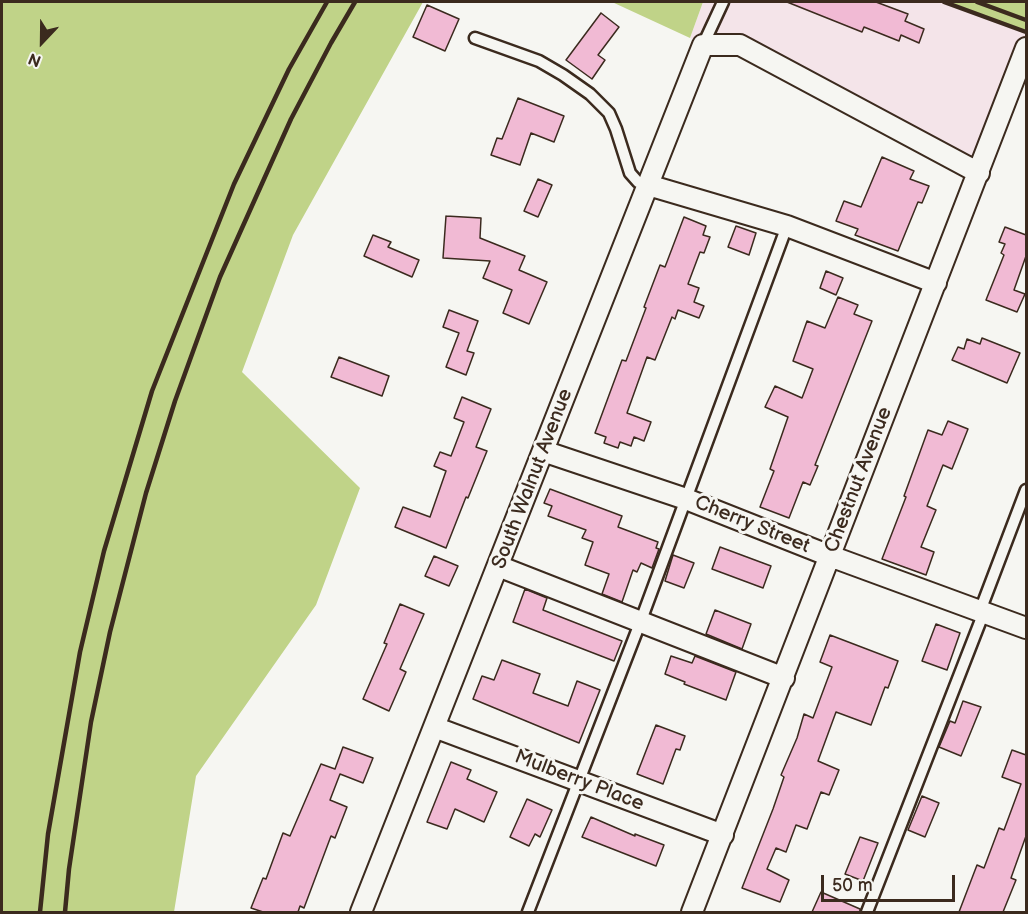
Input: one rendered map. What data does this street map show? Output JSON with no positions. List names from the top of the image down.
{
  "streets": {
    "street": [
      "South Walnut Avenue",
      "Chestnut Avenue",
      "Cherry Street",
      "Mulberry Place"
    ]
  },
  "crossings": [
    ["South Walnut Avenue", "Cherry Street"],
    ["South Walnut Avenue", "Mulberry Place"],
    ["Chestnut Avenue", "Cherry Street"],
    ["Chestnut Avenue", "Mulberry Place"]
  ],
  "scale_bar": "50 m",
  "north": "bottom"
}
